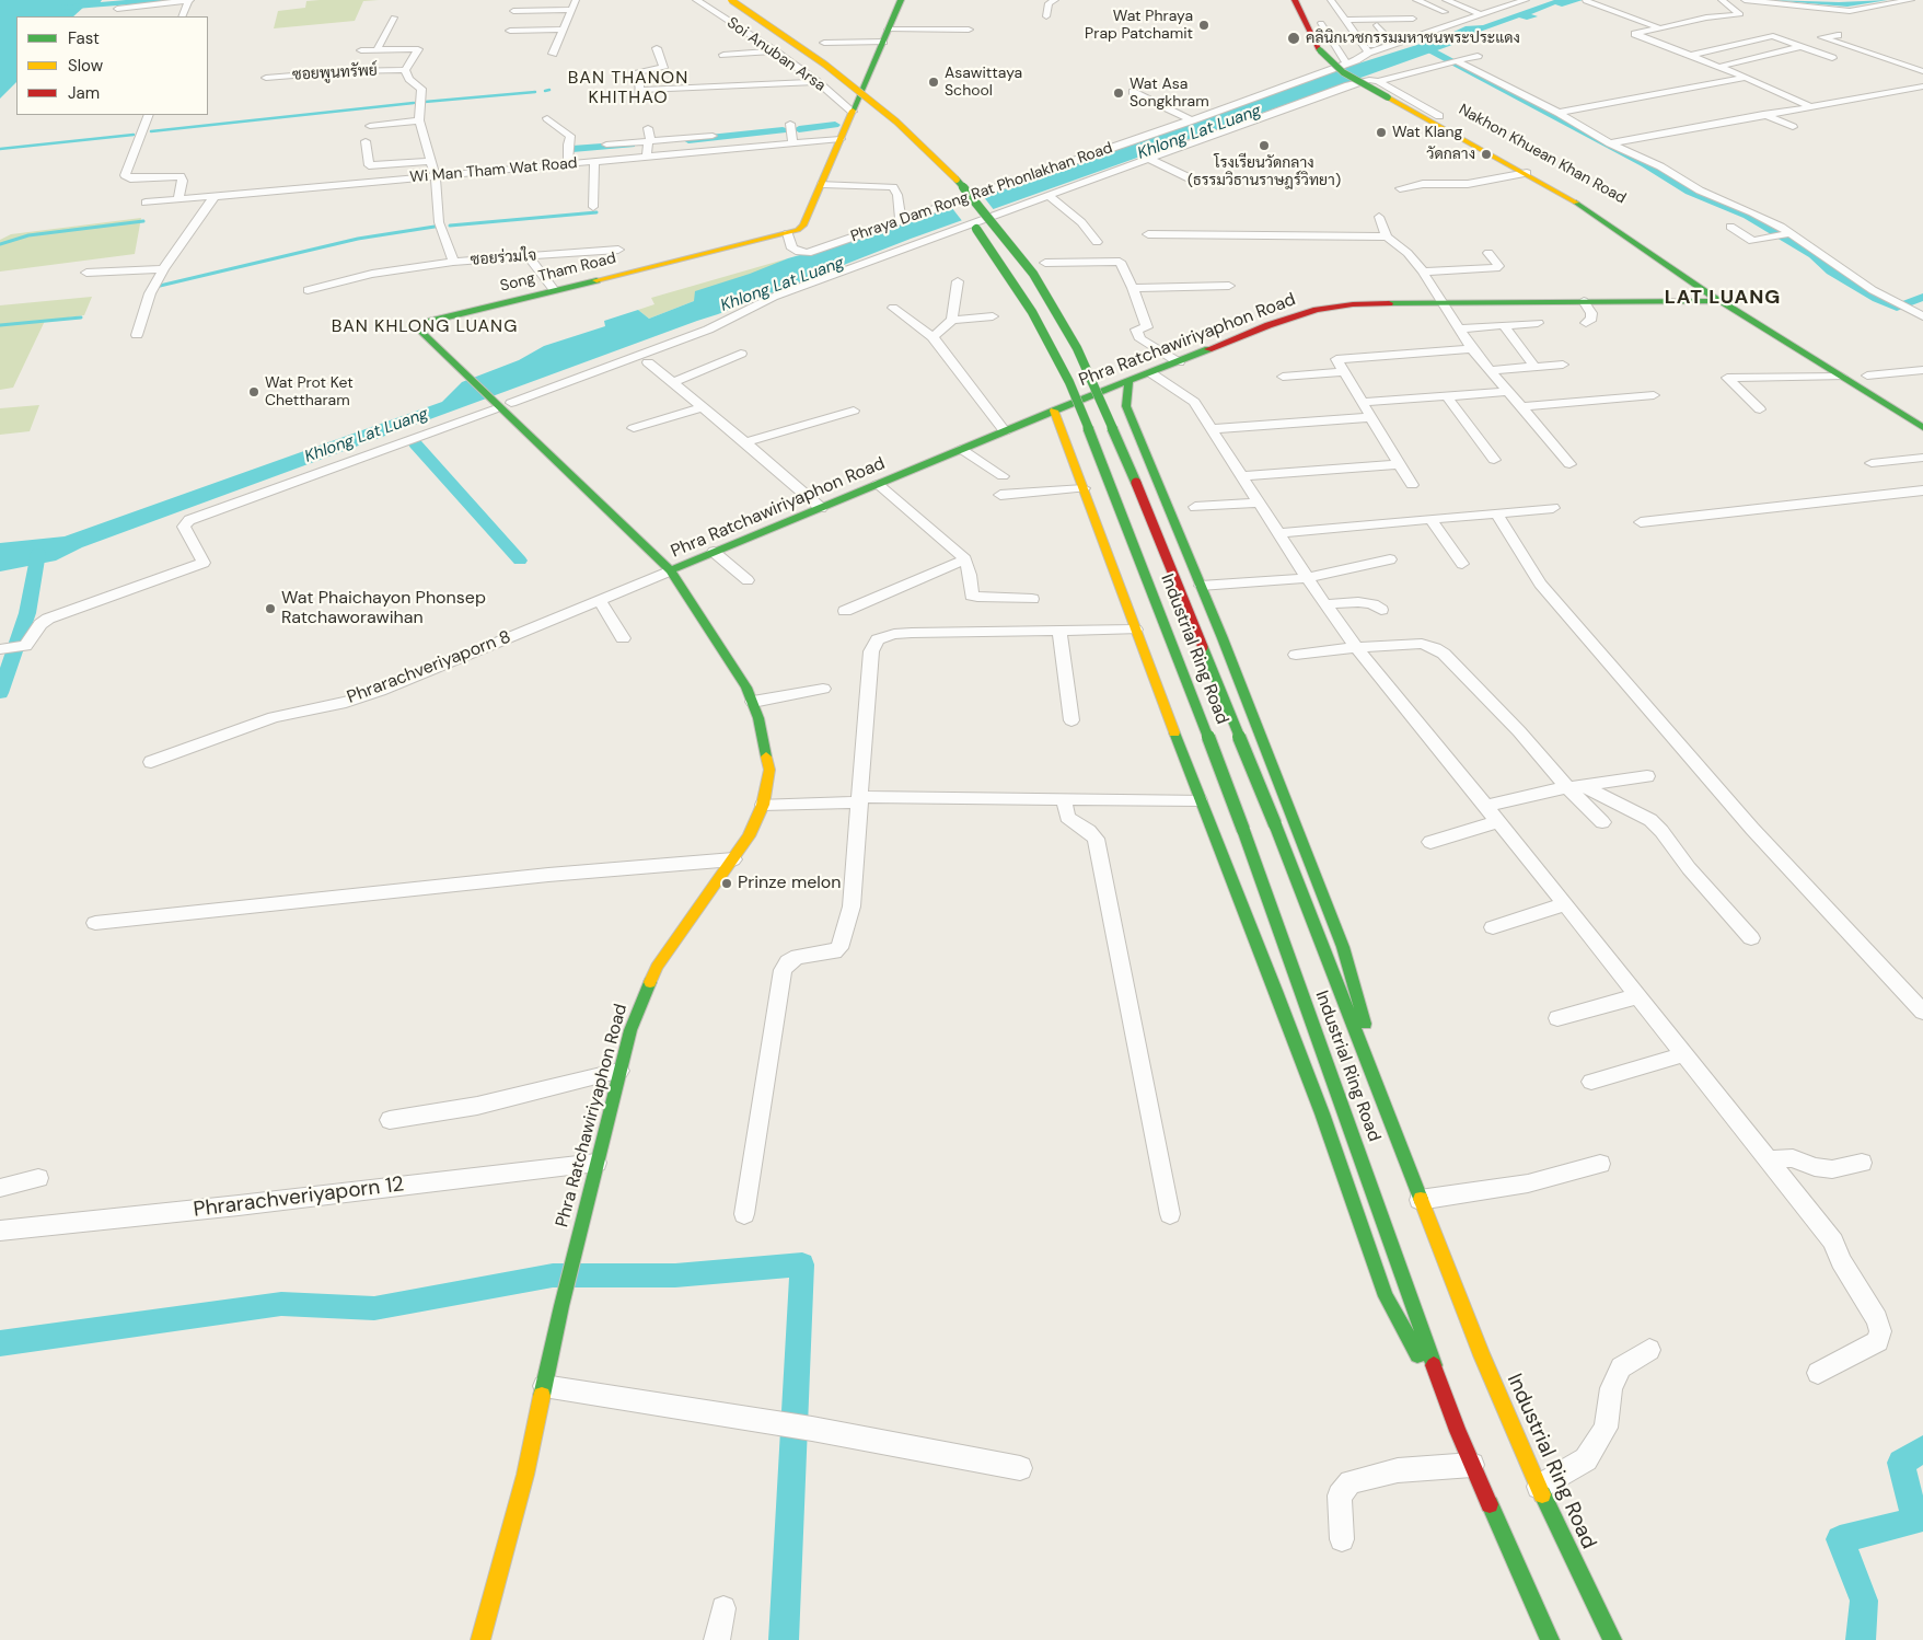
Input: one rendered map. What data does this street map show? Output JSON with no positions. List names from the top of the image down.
{
  "streets": {
    "main road": [
      "Nakhon Khuean Khan Road",
      "Song Tham Road",
      "Phra Ratchawiriyaphon Road",
      "Industrial Ring Road"
    ],
    "street": [
      "Soi Anuban Arsa",
      "ซอยพูนทรัพย์",
      "Wi Man Tham Wat Road",
      "Phraya Dam Rong Rat Phonlakhan Road",
      "ซอยร่วมใจ",
      "Phrarachveriyaporn 8",
      "Phrarachveriyaporn 12"
    ]
  },
  "crossings": [
    ["Soi Anuban Arsa", "Song Tham Road"],
    ["Nakhon Khuean Khan Road", "Phra Ratchawiriyaphon Road"],
    ["Wi Man Tham Wat Road", "ซอยร่วมใจ"],
    ["Wi Man Tham Wat Road", "Song Tham Road"],
    ["Phraya Dam Rong Rat Phonlakhan Road", "Song Tham Road"],
    ["Song Tham Road", "Phra Ratchawiriyaphon Road"],
    ["Song Tham Road", "Phrarachveriyaporn 8"],
    ["Phra Ratchawiriyaphon Road", "Industrial Ring Road"],
    ["Phra Ratchawiriyaphon Road", "Phrarachveriyaporn 8"],
    ["Phra Ratchawiriyaphon Road", "Phrarachveriyaporn 12"]
  ],
  "districts": ["BAN THANON KHITHAO", "LAT LUANG", "BAN KHLONG LUANG"],
  "water": ["Khlong Lat Luang"],
  "places": [
    "Wat Phraya Prap Patchamit",
    "คลินิกเวชกรรมมหาชนพระประแดง",
    "Asawittaya School",
    "Wat Asa Songkhram",
    "Wat Klang",
    "โรงเรียนวัดกลาง (ธรรมวิธานราษฎร์วิทยา)",
    "วัดกลาง",
    "Wat Prot Ket Chettharam",
    "Wat Phaichayon Phonsep Ratchaworawihan",
    "Prinze melon"
  ],
  "legend": ["Fast", "Slow", "Jam"]
}
